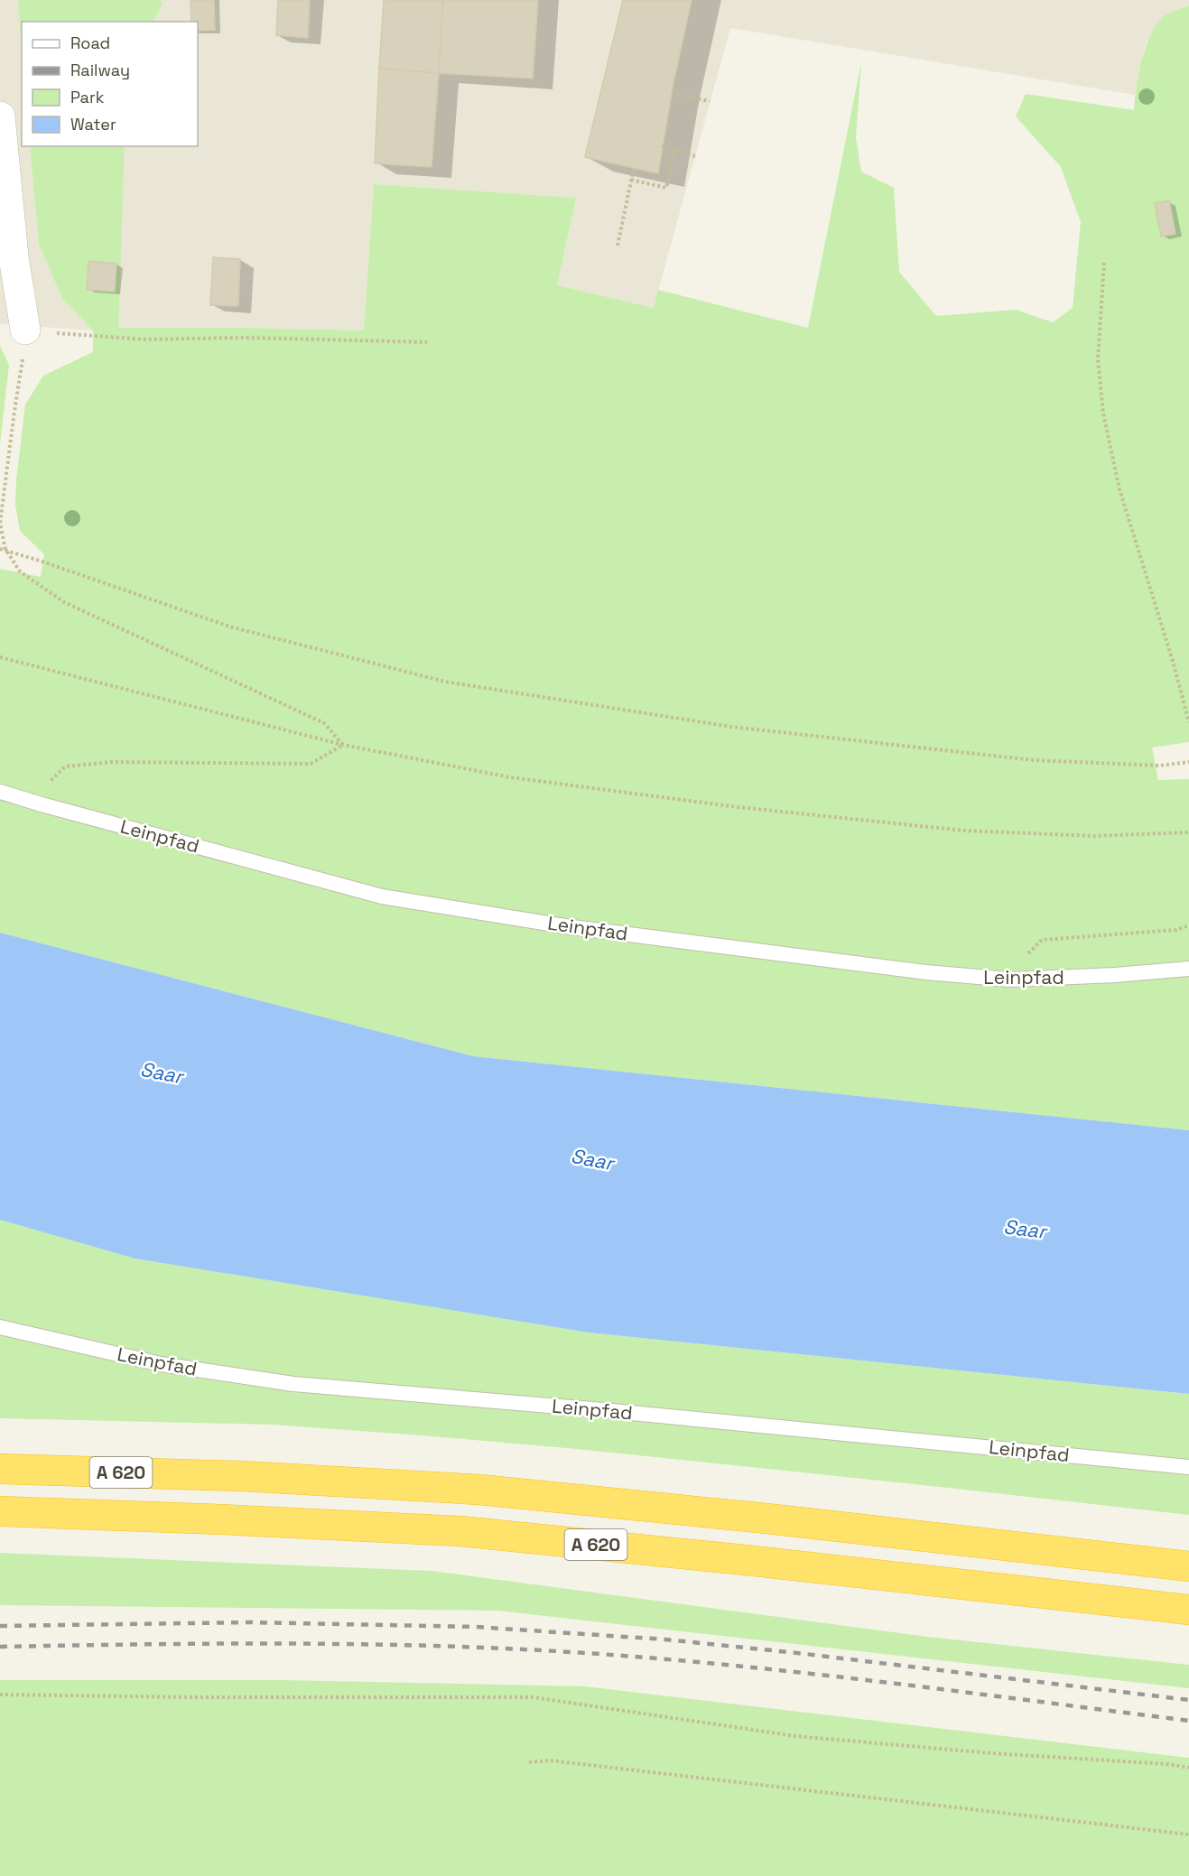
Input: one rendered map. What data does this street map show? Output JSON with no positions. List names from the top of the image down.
{
  "streets": {
    "highway": ["A 620"],
    "lane": ["Leinpfad"]
  },
  "water": ["Saar"],
  "legend": [
    "Road",
    "Railway",
    "Park",
    "Water"
  ]
}
